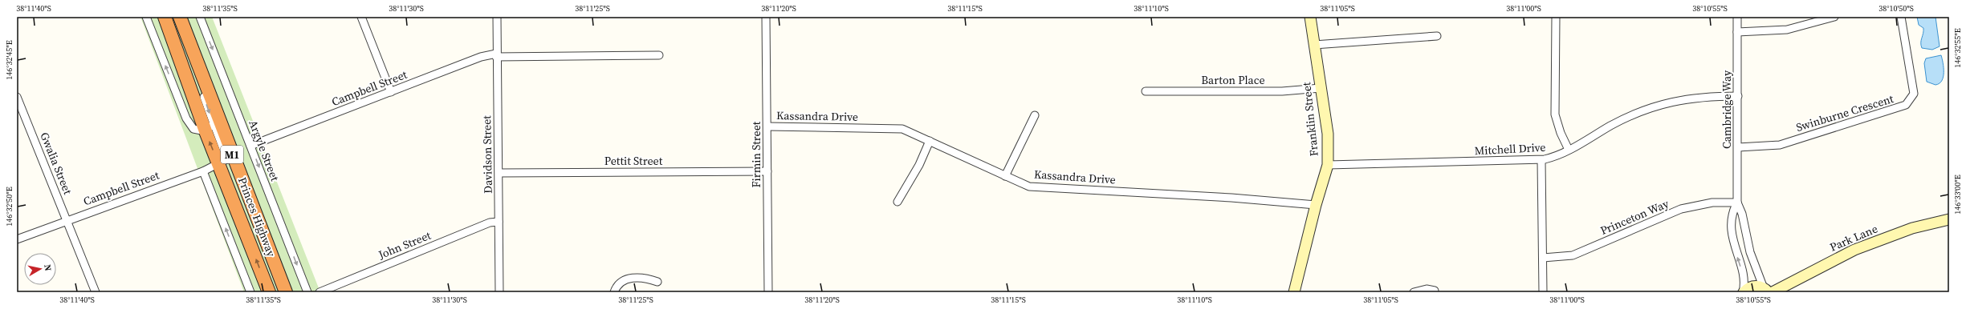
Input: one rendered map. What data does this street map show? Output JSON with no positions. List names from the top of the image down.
{
  "streets": {
    "highway": ["M1", "Princes Highway"],
    "street": [
      "Barton Place",
      "Campbell Street",
      "Cambridge Way",
      "Swinburne Crescent",
      "Kassandra Drive",
      "Franklin Street",
      "Mitchell Drive",
      "Argyle Street",
      "Davidson Street",
      "Firmin Street",
      "Pettit Street",
      "Gwalia Street",
      "Princeton Way",
      "Park Lane",
      "John Street"
    ]
  },
  "crossings": [
    ["Barton Place", "Franklin Street"],
    ["Campbell Street", "Argyle Street"],
    ["Campbell Street", "Davidson Street"],
    ["Campbell Street", "Gwalia Street"],
    ["Campbell Street", "Princes Highway"],
    ["Cambridge Way", "Swinburne Crescent"],
    ["Cambridge Way", "Mitchell Drive"],
    ["Cambridge Way", "Princeton Way"],
    ["Cambridge Way", "Park Lane"],
    ["Kassandra Drive", "Franklin Street"],
    ["Kassandra Drive", "Firmin Street"],
    ["Franklin Street", "Mitchell Drive"],
    ["Davidson Street", "Pettit Street"],
    ["Davidson Street", "John Street"],
    ["Firmin Street", "Pettit Street"]
  ],
  "north": "right",
  "coordinates": [
    "38°11'40\"S",
    "38°11'35\"S",
    "38°11'30\"S",
    "38°11'25\"S",
    "38°11'20\"S",
    "38°11'15\"S",
    "38°11'10\"S",
    "38°11'05\"S",
    "38°11'00\"S",
    "38°10'55\"S",
    "38°10'50\"S",
    "146°32'55\"E",
    "146°32'45\"E",
    "146°33'00\"E",
    "146°32'50\"E"
  ]
}
